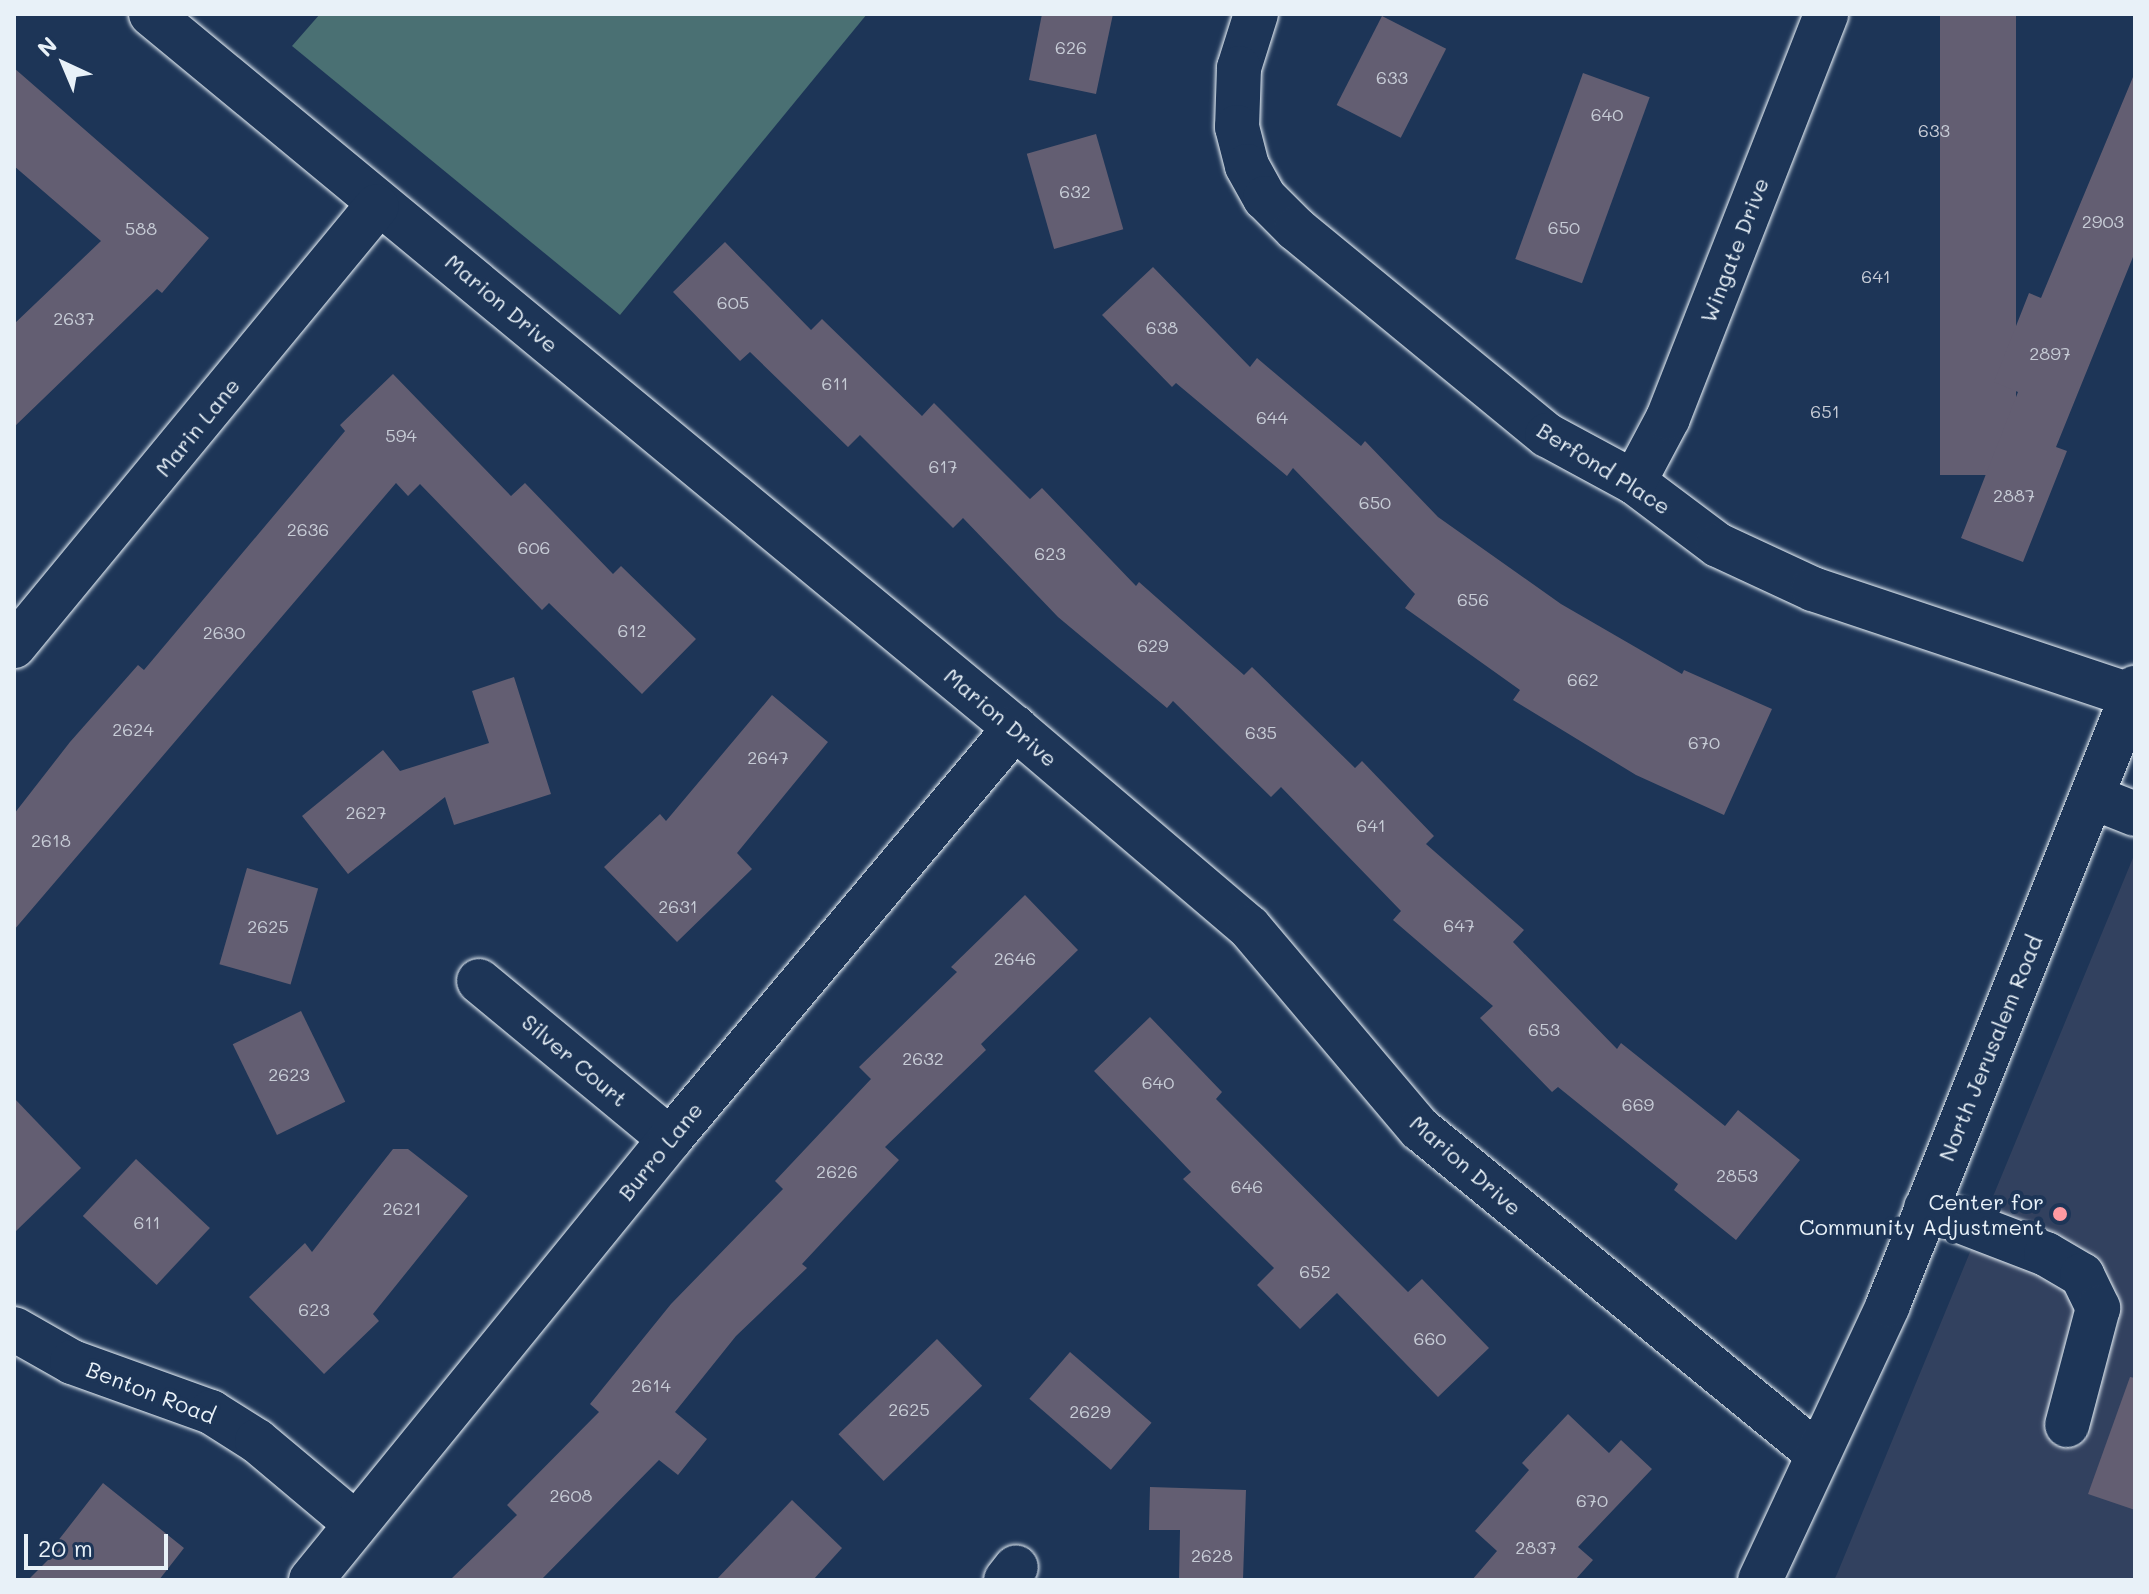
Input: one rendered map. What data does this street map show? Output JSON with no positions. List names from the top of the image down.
{
  "streets": {
    "street": [
      "Wingate Drive",
      "Marion Drive",
      "Marin Lane",
      "Berfond Place",
      "North Jerusalem Road",
      "Silver Court",
      "Burro Lane",
      "Benton Road"
    ]
  },
  "crossings": [
    ["Wingate Drive", "Berfond Place"],
    ["Marion Drive", "Marin Lane"],
    ["Marion Drive", "North Jerusalem Road"],
    ["Marion Drive", "Burro Lane"],
    ["Berfond Place", "North Jerusalem Road"],
    ["Silver Court", "Burro Lane"],
    ["Burro Lane", "Benton Road"]
  ],
  "places": ["Center for Community Adjustment"],
  "house_numbers": [
    "626",
    "633",
    "640",
    "633",
    "632",
    "2903",
    "650",
    "588",
    "641",
    "605",
    "2637",
    "638",
    "2897",
    "611",
    "651",
    "644",
    "594",
    "617",
    "2887",
    "650",
    "2636",
    "606",
    "623",
    "656",
    "612",
    "2630",
    "629",
    "662",
    "2624",
    "635",
    "670",
    "2647",
    "2627",
    "641",
    "2618",
    "2631",
    "647",
    "2625",
    "2646",
    "653",
    "2632",
    "2623",
    "640",
    "669",
    "2626",
    "2853",
    "646",
    "2621",
    "611",
    "652",
    "623",
    "660",
    "2614",
    "2625",
    "2629",
    "2608",
    "670",
    "2837",
    "2628"
  ],
  "scale_bar": "20 m",
  "north": "top left"
}
